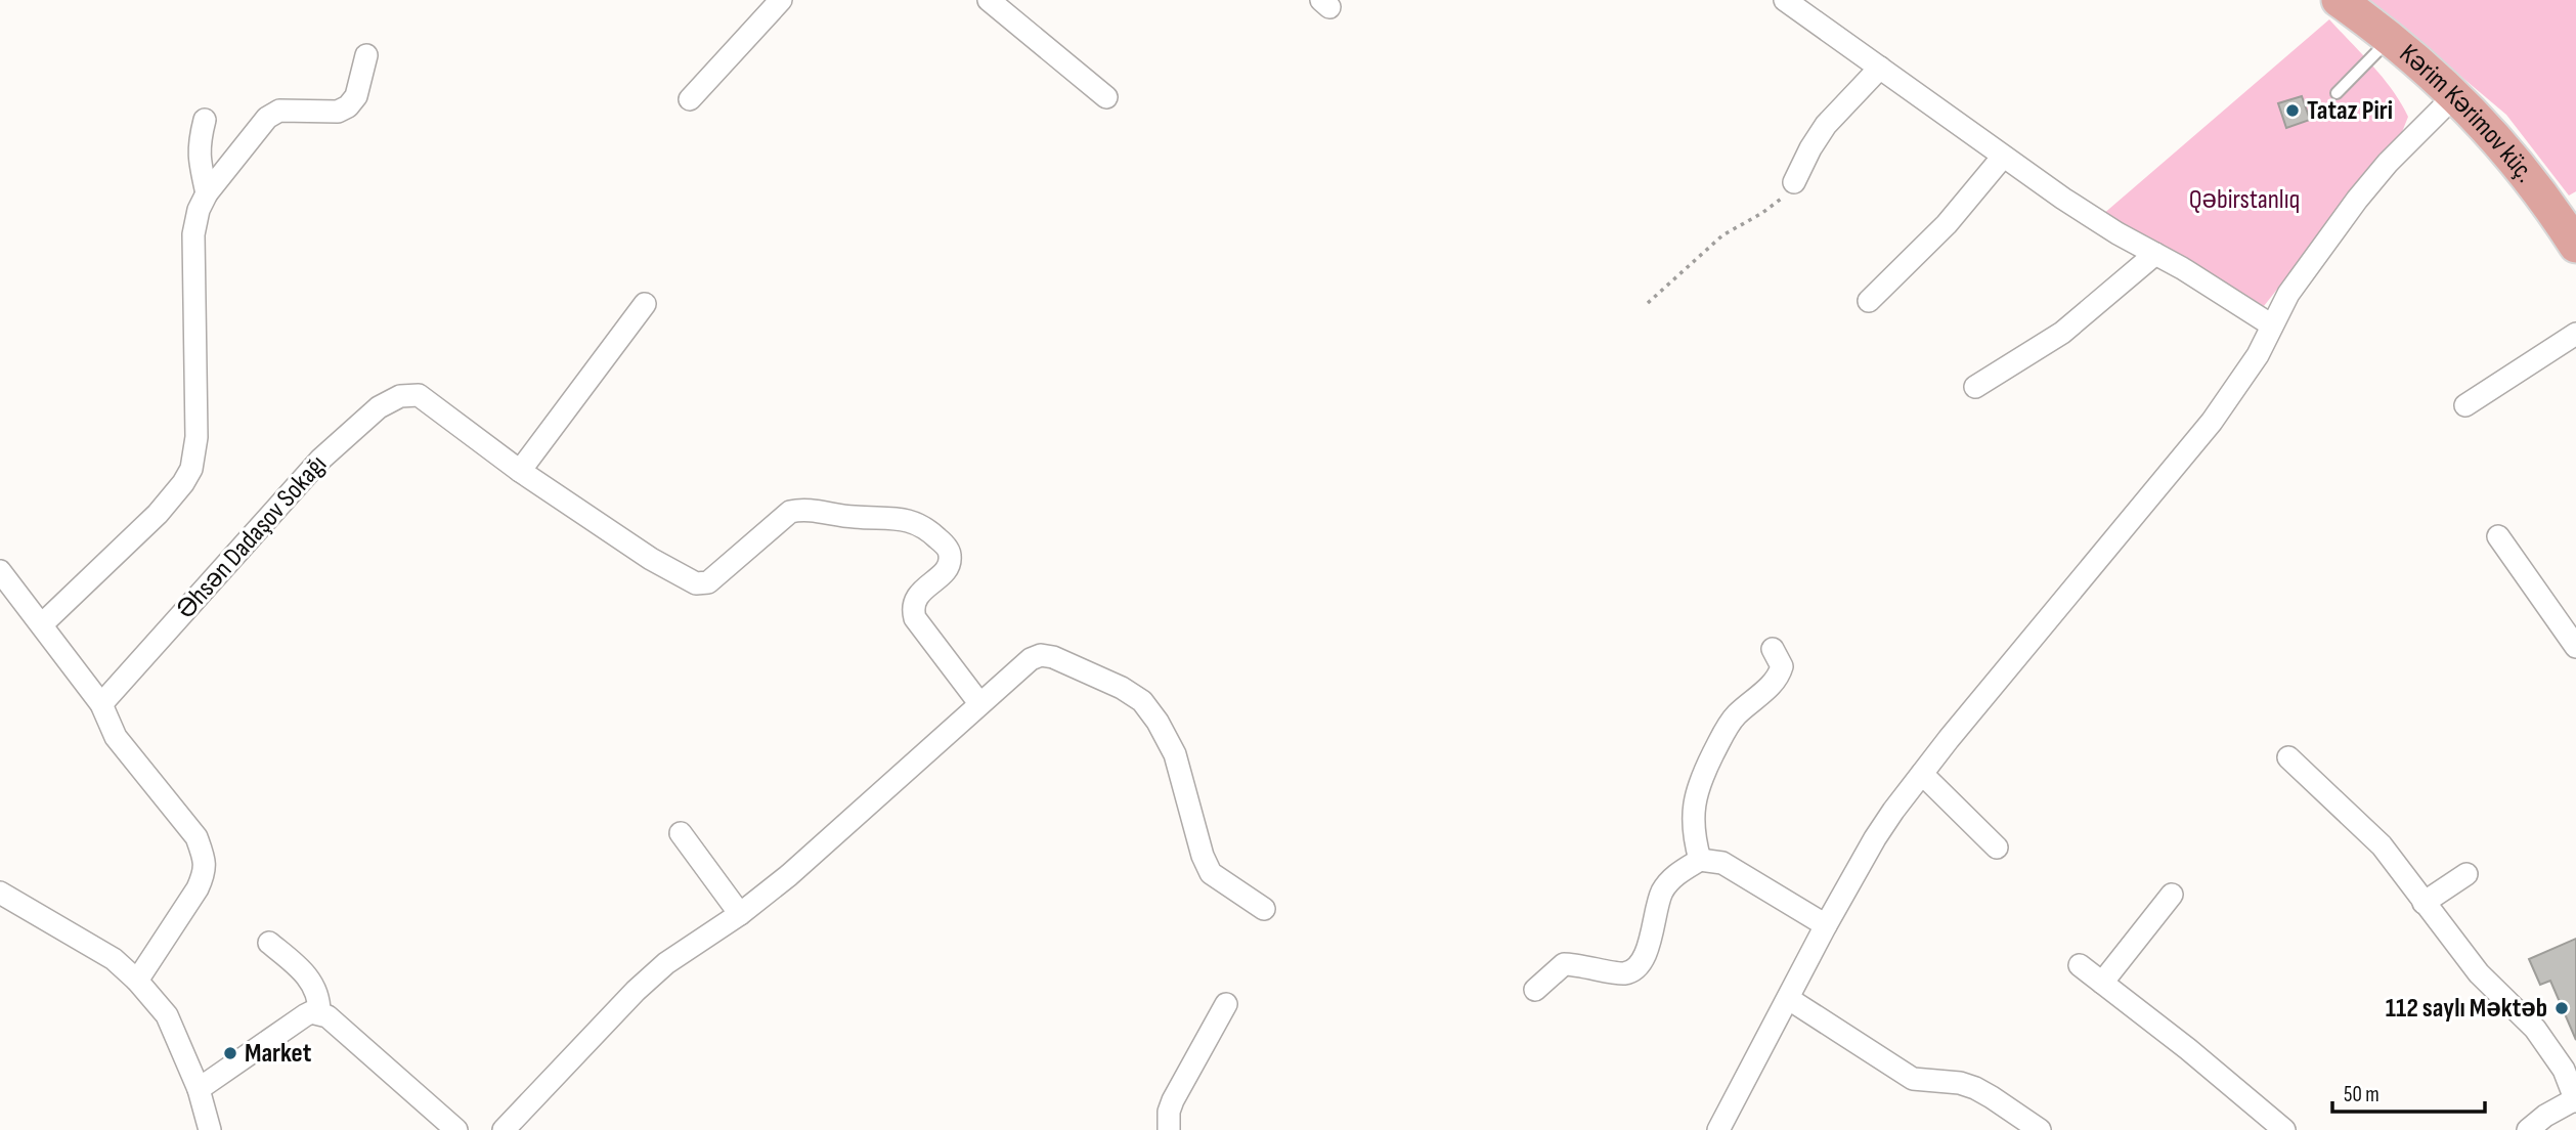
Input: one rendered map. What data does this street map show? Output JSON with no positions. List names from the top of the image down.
{
  "streets": {
    "main road": ["Kərim Kərimov küç."],
    "street": ["Əhsən Dadaşov Sokağı"]
  },
  "parks": ["Qəbirstanlıq"],
  "places": ["Tataz Piri", "112 saylı Məktəb", "Market"],
  "scale_bar": "50 m"
}
